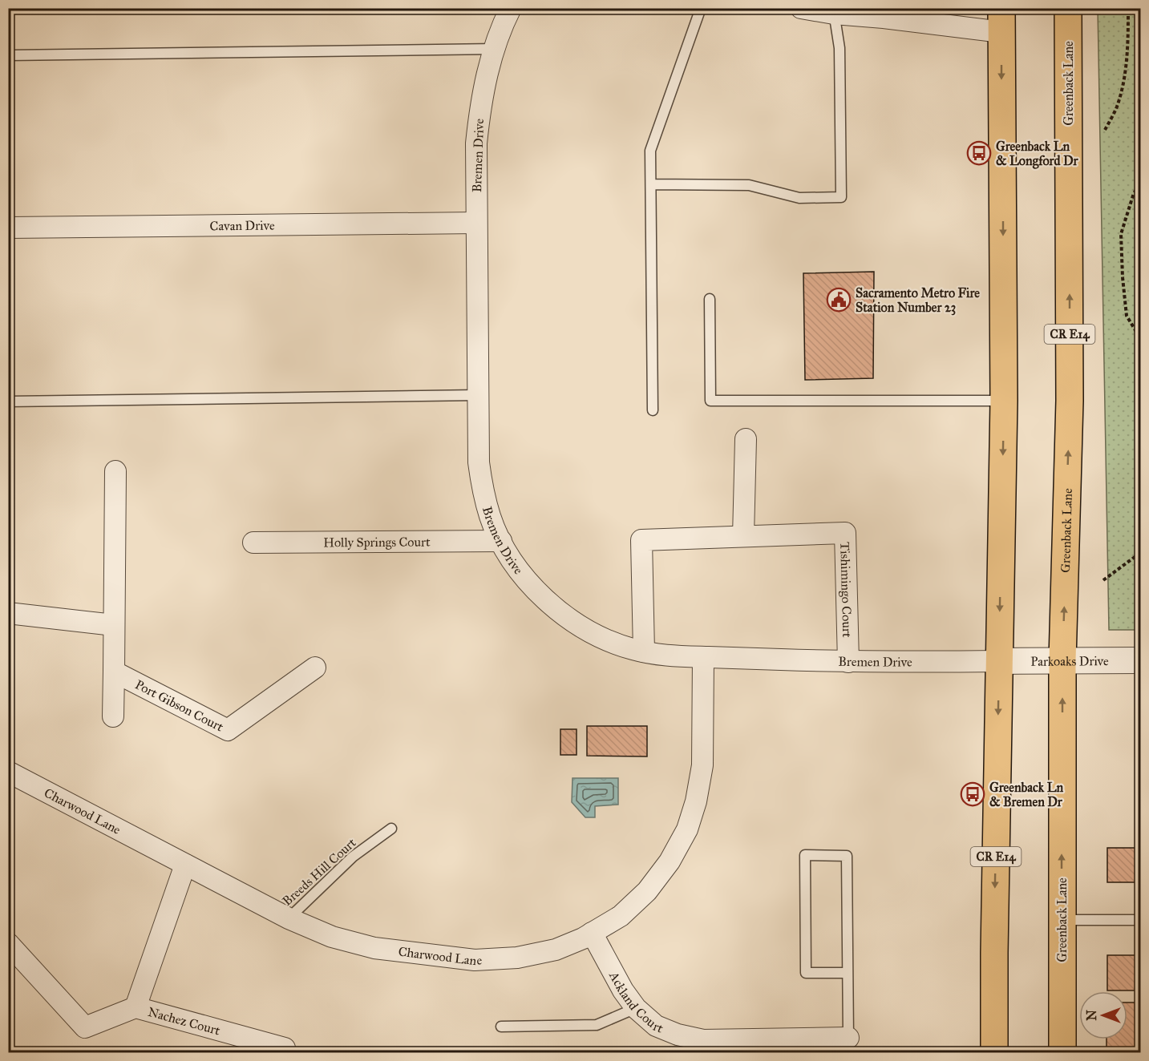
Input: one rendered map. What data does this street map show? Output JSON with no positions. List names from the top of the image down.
{
  "streets": {
    "main road": ["Greenback Lane", "CR E14"],
    "street": [
      "Bremen Drive",
      "Cavan Drive",
      "Holly Springs Court",
      "Tishimingo Court",
      "Parkoaks Drive",
      "Port Gibson Court",
      "Charwood Lane",
      "Ackland Court",
      "Nachez Court"
    ],
    "lane": ["Breeds Hill Court"]
  },
  "crossings": [
    ["Greenback Lane", "Parkoaks Drive"],
    ["Bremen Drive", "Cavan Drive"],
    ["Bremen Drive", "CR E14"],
    ["Bremen Drive", "Holly Springs Court"],
    ["Bremen Drive", "Tishimingo Court"],
    ["Bremen Drive", "Parkoaks Drive"],
    ["Bremen Drive", "Charwood Lane"],
    ["CR E14", "Parkoaks Drive"],
    ["Charwood Lane", "Breeds Hill Court"],
    ["Charwood Lane", "Ackland Court"]
  ],
  "places": {
    "bus stop": ["Greenback Ln & Longford Dr", "Greenback Ln & Bremen Dr"],
    "public building": ["Sacramento Metro Fire Station Number 23"]
  },
  "north": "left"
}
